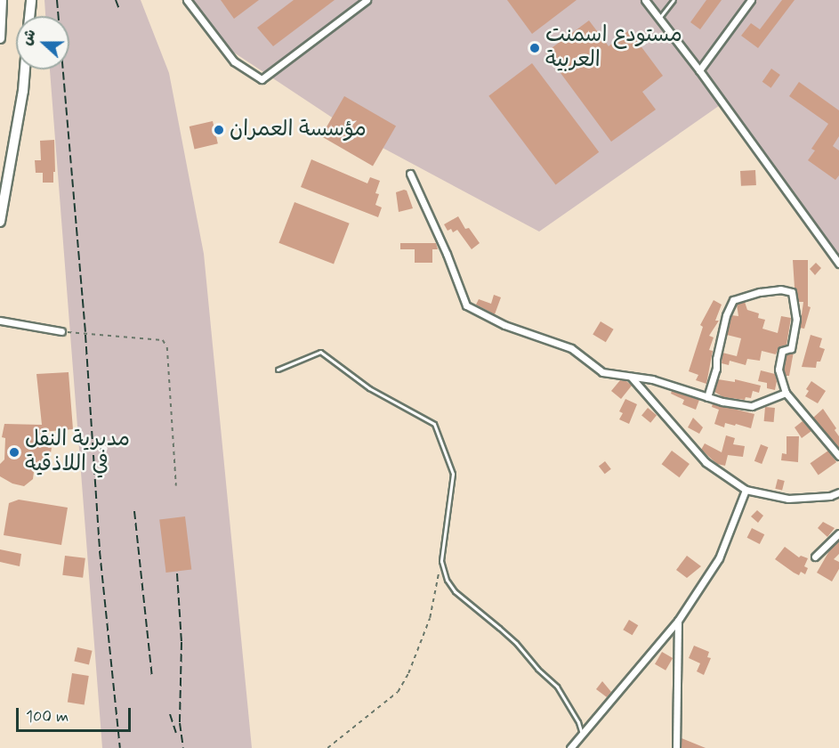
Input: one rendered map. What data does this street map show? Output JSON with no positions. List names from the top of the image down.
{
  "places": ["مستودع اسمنت العربية", "مؤسسة العمران", "مديرية النقل في اللاذقية"],
  "scale_bar": "100 m",
  "north": "left"
}
